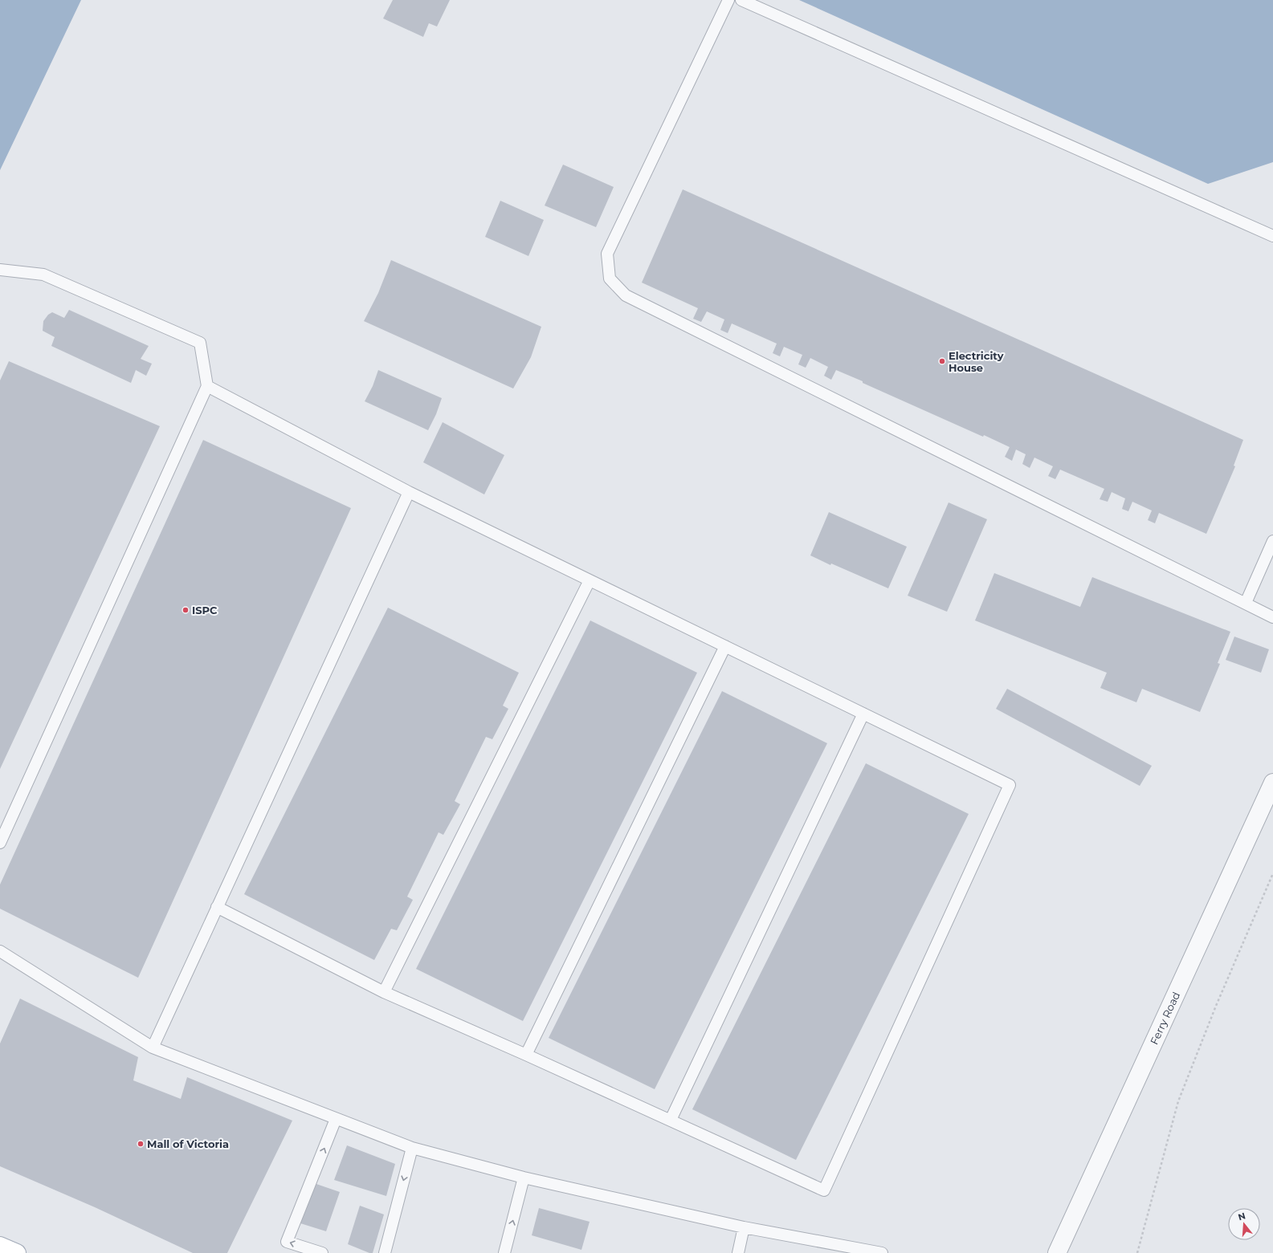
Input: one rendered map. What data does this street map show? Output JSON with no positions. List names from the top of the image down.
{
  "streets": {
    "street": ["Ferry Road"]
  },
  "places": ["Electricity House", "ISPC", "Mall of Victoria"],
  "north": "top"
}
